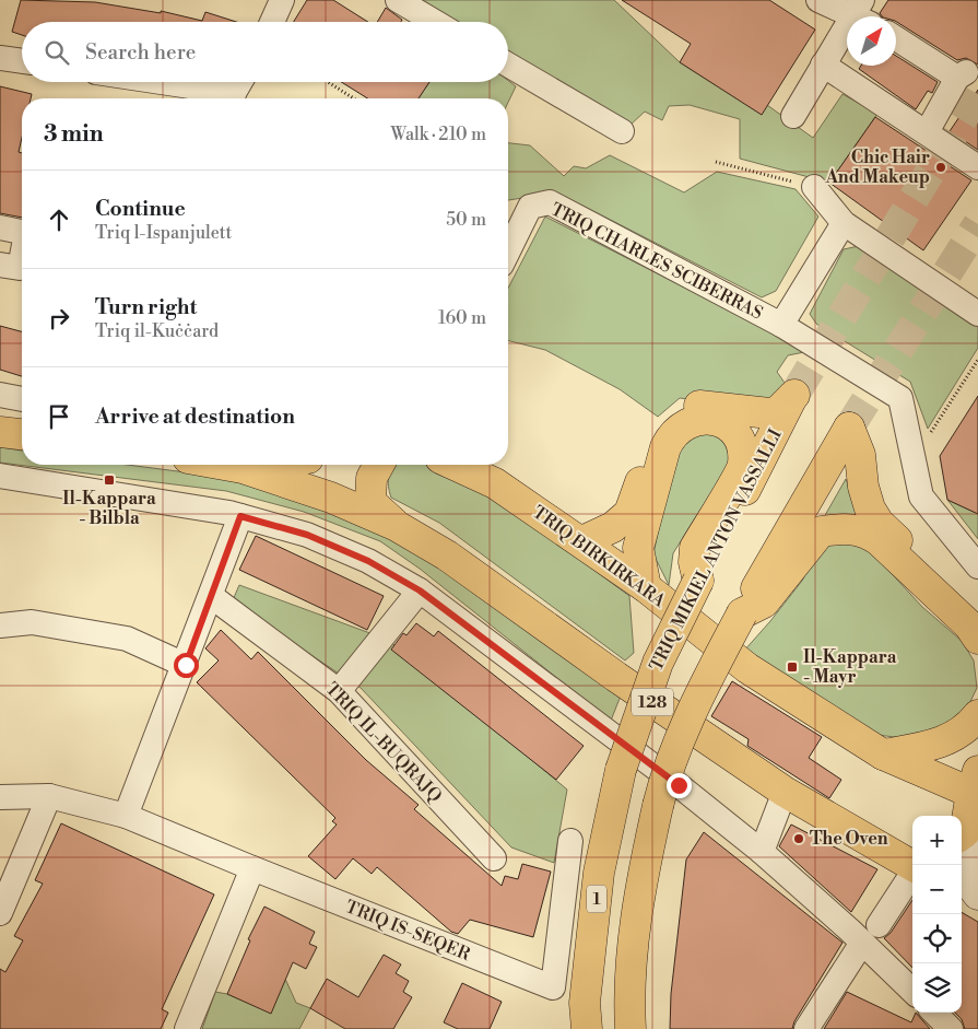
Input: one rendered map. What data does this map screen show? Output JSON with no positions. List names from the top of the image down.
{
  "streets": {
    "main road": [
      "TRIQ MIKIEL ANTON VASSALLI",
      "TRIQ BIRKIRKARA",
      "128",
      "1"
    ],
    "street": ["TRIQ CHARLES SCIBERRAS", "TRIQ IL-BUQRAJQ", "TRIQ IS-SEQER"]
  },
  "crossings": [
    ["TRIQ MIKIEL ANTON VASSALLI", "TRIQ BIRKIRKARA"]
  ],
  "places": {
    "other": ["Chic Hair And Makeup", "The Oven"],
    "transit": ["Il-Kappara - Bilbla", "Il-Kappara - Mayr"]
  },
  "north": "top right",
  "page": {
    "search": "Search here",
    "heading": ["3 min", "Walk · 210 m"],
    "list": [
      ["Continue", "Triq l-Ispanjulett", "50 m"],
      ["Turn right", "Triq il-Kuċċard", "160 m"],
      "Arrive at destination"
    ],
    "map_buttons": ["+", "−"]
  }
}
